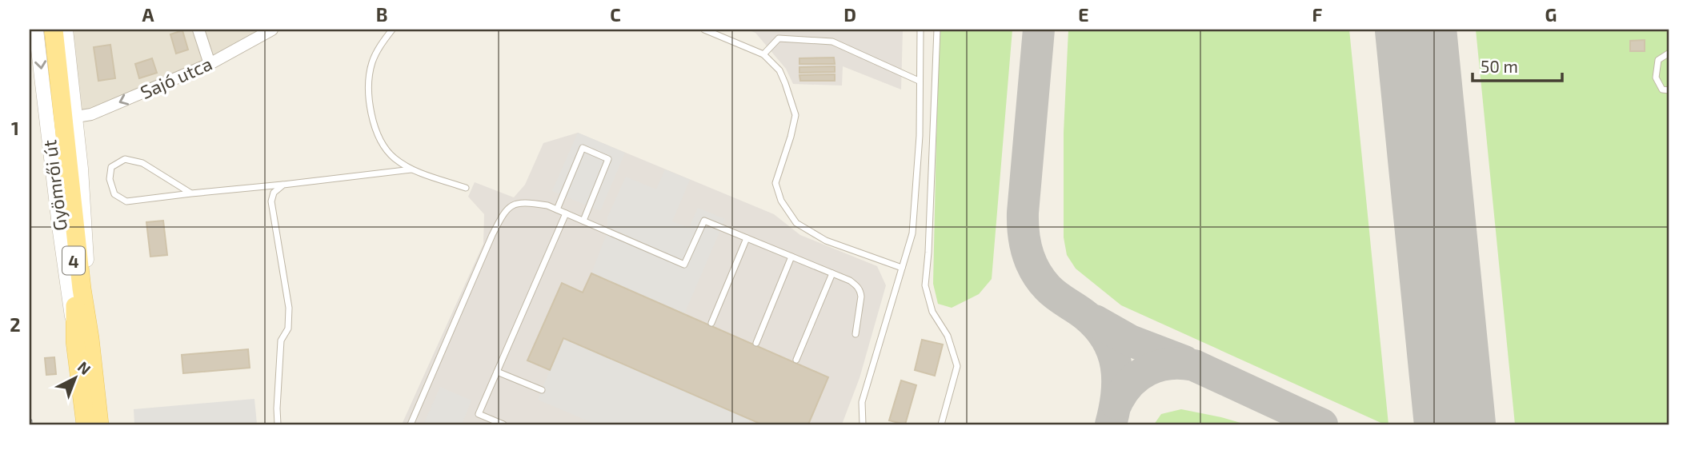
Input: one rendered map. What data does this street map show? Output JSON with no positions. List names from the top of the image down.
{
  "streets": {
    "main road": ["4"],
    "street": ["Sajó utca", "Gyömrői út"]
  },
  "crossings": [
    ["Sajó utca", "Gyömrői út"],
    ["Gyömrői út", "4"]
  ],
  "one_way": ["Sajó utca"],
  "scale_bar": "50 m",
  "north": "top right",
  "grid": {
    "columns": [
      "A",
      "B",
      "C",
      "D",
      "E",
      "F",
      "G"
    ],
    "rows": ["1", "2"]
  }
}
